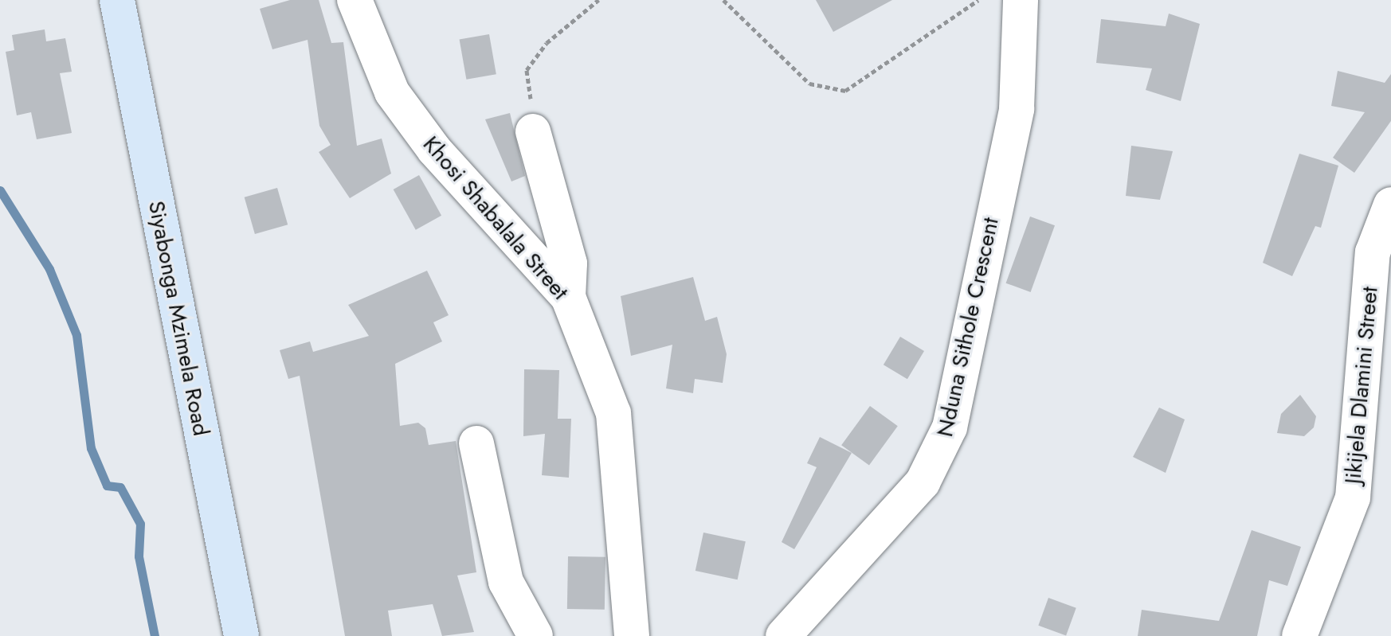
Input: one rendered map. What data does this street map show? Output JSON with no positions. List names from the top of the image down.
{
  "streets": {
    "street": [
      "Khosi Shabalala Street",
      "Siyabonga Mzimela Road",
      "Nduna Sithole Crescent",
      "Jikijela Dlamini Street"
    ]
  }
}
